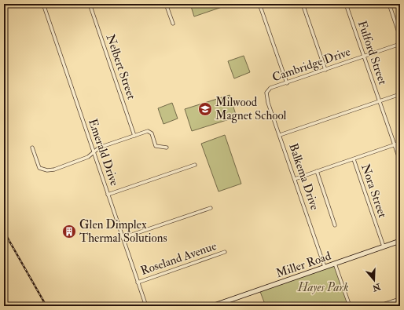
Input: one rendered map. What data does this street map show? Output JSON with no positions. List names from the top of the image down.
{
  "streets": {
    "street": [
      "Fulford Street",
      "Cambridge Drive",
      "Nelbert Street",
      "Emerald Drive",
      "Balkema Drive",
      "Nora Street",
      "Roseland Avenue",
      "Miller Road"
    ]
  },
  "crossings": [
    ["Fulford Street", "Cambridge Drive"],
    ["Cambridge Drive", "Balkema Drive"],
    ["Emerald Drive", "Roseland Avenue"],
    ["Balkema Drive", "Miller Road"],
    ["Nora Street", "Miller Road"]
  ],
  "parks": ["Hayes Park"],
  "places": {
    "school or university": ["Milwood Magnet School"],
    "building": ["Glen Dimplex Thermal Solutions"]
  },
  "north": "bottom"
}
